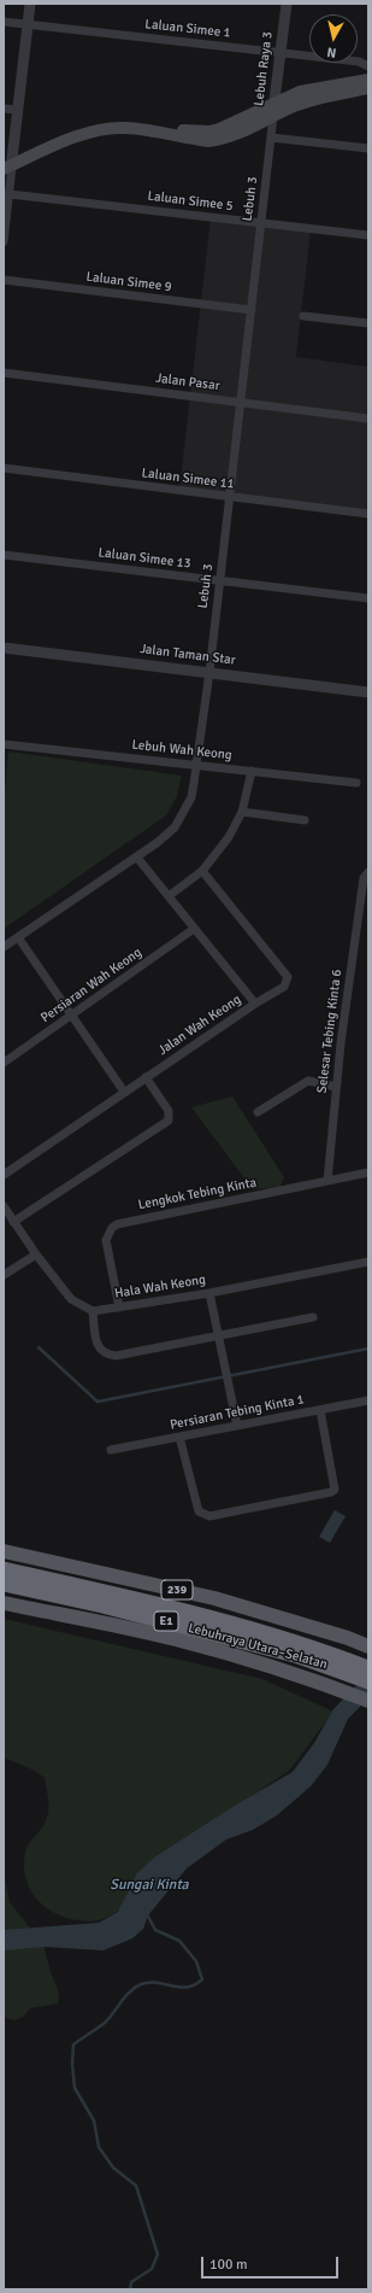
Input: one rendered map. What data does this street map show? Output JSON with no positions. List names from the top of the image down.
{
  "streets": {
    "highway": ["E1", "Lebuhraya Utara–Selatan"],
    "main road": ["239"],
    "street": [
      "Laluan Simee 1",
      "Lebuh Raya 3",
      "Lebuh 3",
      "Laluan Simee 5",
      "Laluan Simee 9",
      "Jalan Pasar",
      "Laluan Simee 11",
      "Laluan Simee 13",
      "Jalan Taman Star",
      "Lebuh Wah Keong",
      "Persiaran Wah Keong",
      "Jalan Wah Keong",
      "Selesar Tebing Kinta 6",
      "Lengkok Tebing Kinta",
      "Hala Wah Keong",
      "Persiaran Tebing Kinta 1"
    ]
  },
  "crossings": [
    ["Laluan Simee 1", "Lebuh Raya 3"],
    ["Lebuh Raya 3", "Lebuh 3"],
    ["Lebuh 3", "Laluan Simee 5"],
    ["Lebuh 3", "Laluan Simee 9"],
    ["Lebuh 3", "Jalan Pasar"],
    ["Lebuh 3", "Laluan Simee 11"],
    ["Lebuh 3", "Laluan Simee 13"],
    ["Lebuh 3", "Jalan Taman Star"],
    ["Lebuh 3", "Lebuh Wah Keong"],
    ["Lebuh 3", "Jalan Wah Keong"],
    ["Persiaran Wah Keong", "Jalan Wah Keong"],
    ["Selesar Tebing Kinta 6", "Lengkok Tebing Kinta"],
    ["Lengkok Tebing Kinta", "Hala Wah Keong"]
  ],
  "water": ["Sungai Kinta"],
  "scale_bar": "100 m",
  "north": "bottom"
}
